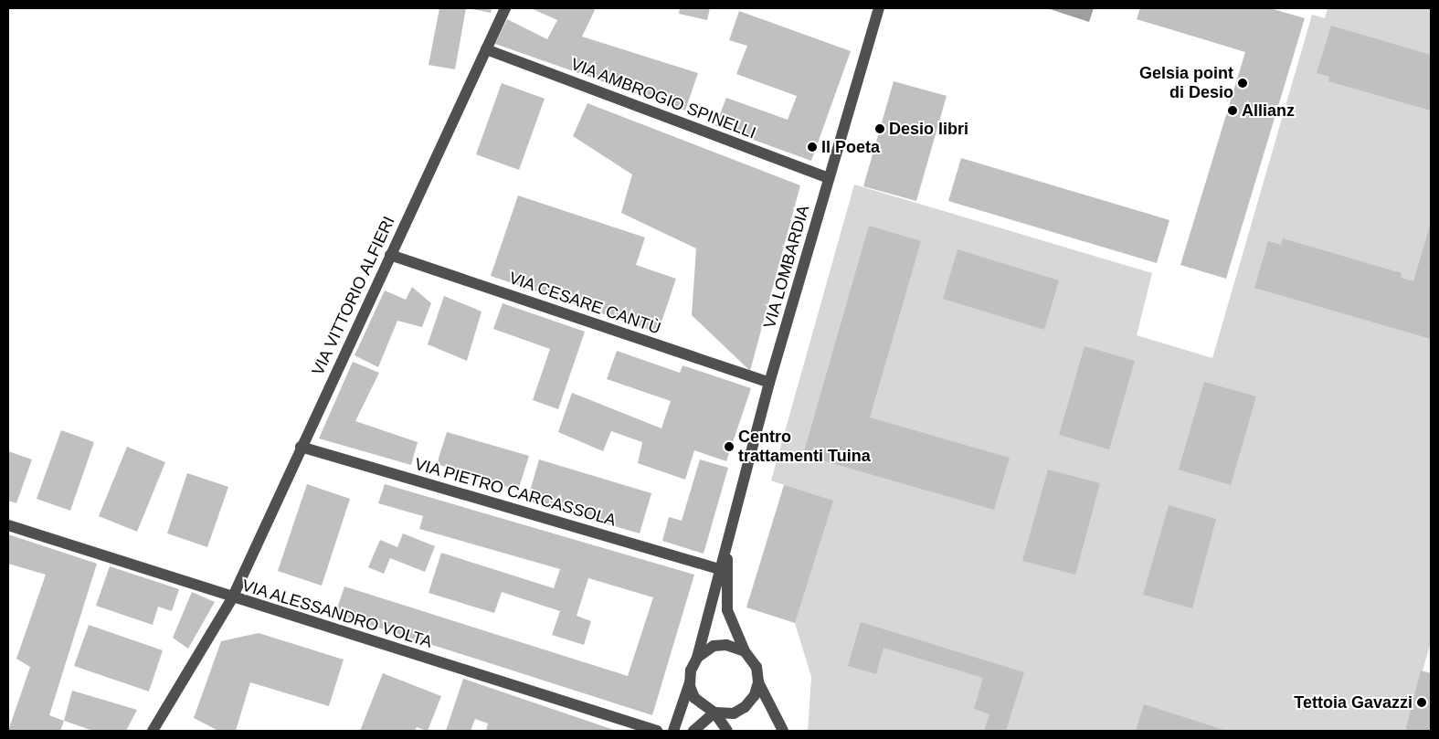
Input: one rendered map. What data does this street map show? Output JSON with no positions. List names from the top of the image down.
{
  "streets": {
    "street": [
      "VIA AMBROGIO SPINELLI",
      "VIA LOMBARDIA",
      "VIA VITTORIO ALFIERI",
      "VIA CESARE CANTÙ",
      "VIA PIETRO CARCASSOLA",
      "VIA ALESSANDRO VOLTA"
    ]
  },
  "crossings": [
    ["VIA AMBROGIO SPINELLI", "VIA LOMBARDIA"],
    ["VIA AMBROGIO SPINELLI", "VIA VITTORIO ALFIERI"],
    ["VIA LOMBARDIA", "VIA CESARE CANTÙ"],
    ["VIA LOMBARDIA", "VIA PIETRO CARCASSOLA"],
    ["VIA VITTORIO ALFIERI", "VIA CESARE CANTÙ"],
    ["VIA VITTORIO ALFIERI", "VIA PIETRO CARCASSOLA"],
    ["VIA VITTORIO ALFIERI", "VIA ALESSANDRO VOLTA"]
  ],
  "places": [
    "Gelsia point di Desio",
    "Allianz",
    "Desio libri",
    "Il Poeta",
    "Centro trattamenti Tuina",
    "Tettoia Gavazzi"
  ]
}
